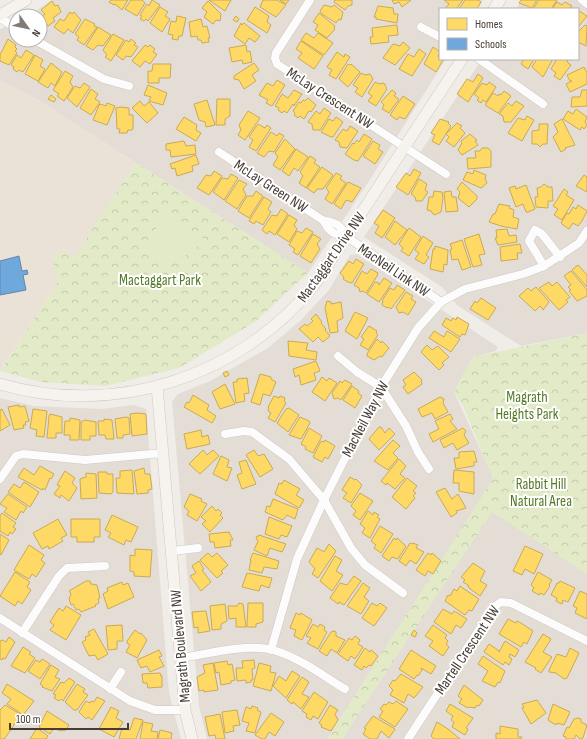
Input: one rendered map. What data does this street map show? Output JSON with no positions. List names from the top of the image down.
{
  "streets": {
    "street": [
      "McLay Crescent NW",
      "McLay Green NW",
      "Mactaggart Drive NW",
      "MacNeil Link NW",
      "MacNeil Way NW",
      "Magrath Boulevard NW",
      "Martell Crescent NW"
    ]
  },
  "crossings": [
    ["McLay Crescent NW", "Mactaggart Drive NW"],
    ["McLay Green NW", "Mactaggart Drive NW"],
    ["McLay Green NW", "MacNeil Link NW"],
    ["Mactaggart Drive NW", "MacNeil Link NW"],
    ["Mactaggart Drive NW", "Magrath Boulevard NW"],
    ["MacNeil Link NW", "MacNeil Way NW"]
  ],
  "parks": ["Mactaggart Park", "Magrath Heights Park", "Rabbit Hill Natural Area"],
  "legend": ["Homes", "Schools"],
  "scale_bar": "100 m",
  "north": "bottom right"
}
